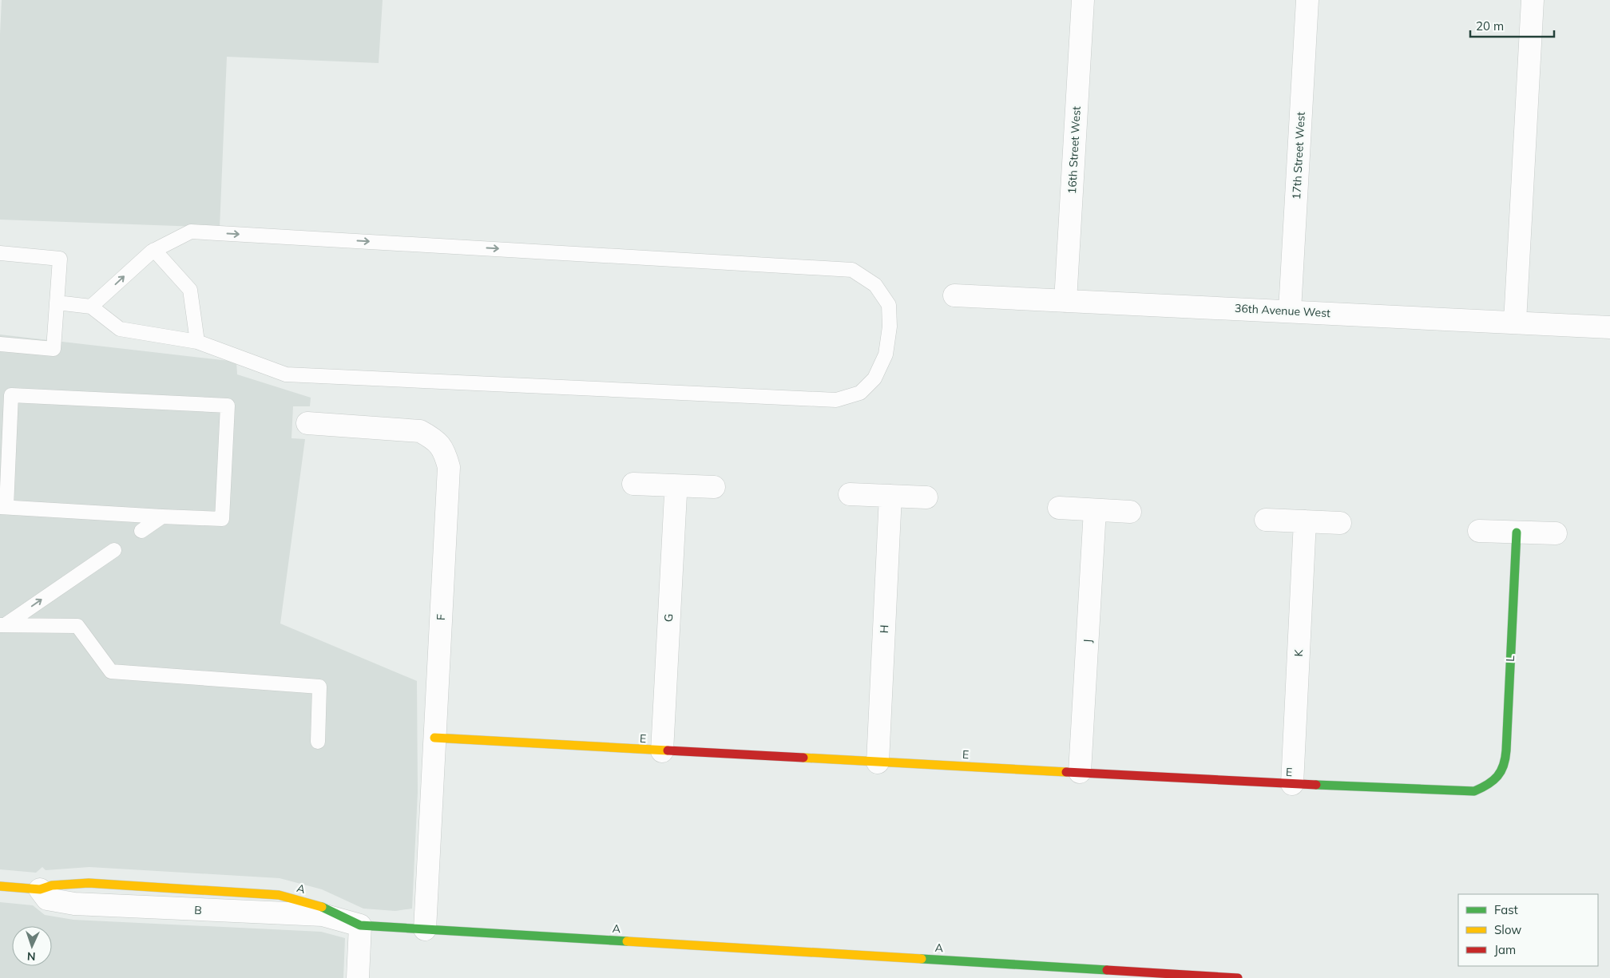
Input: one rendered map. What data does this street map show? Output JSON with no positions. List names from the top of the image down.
{
  "streets": {
    "street": [
      "16th Street West",
      "17th Street West",
      "36th Avenue West",
      "F",
      "G",
      "H",
      "J",
      "K",
      "L",
      "E",
      "A",
      "B"
    ]
  },
  "crossings": [
    ["16th Street West", "36th Avenue West"],
    ["17th Street West", "36th Avenue West"],
    ["F", "E"],
    ["F", "A"],
    ["G", "E"],
    ["H", "E"],
    ["J", "E"],
    ["K", "E"],
    ["L", "E"],
    ["A", "B"]
  ],
  "legend": ["Fast", "Slow", "Jam"],
  "scale_bar": "20 m",
  "north": "bottom"
}
